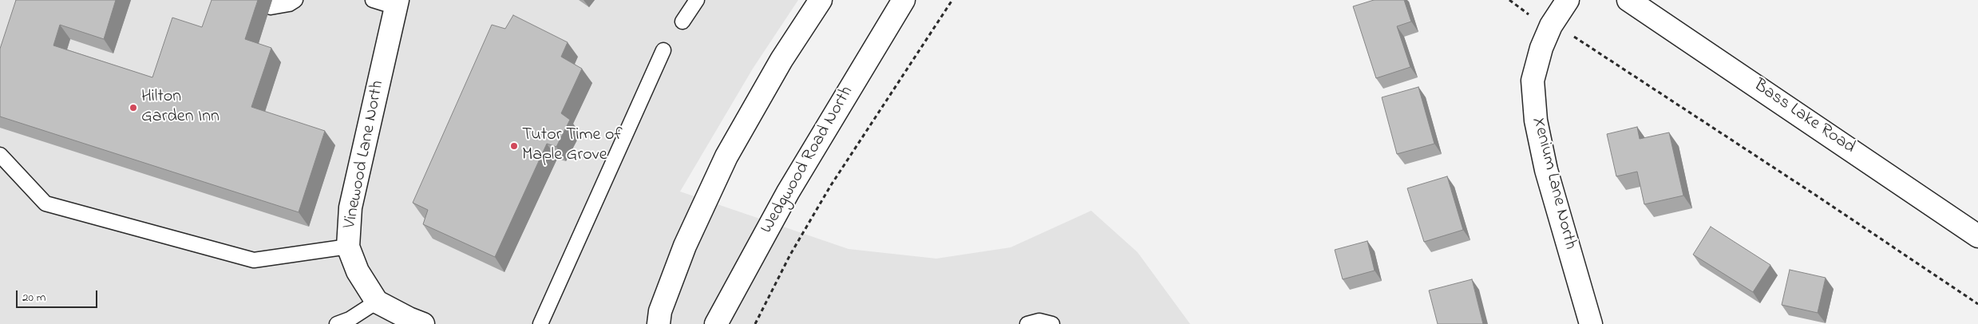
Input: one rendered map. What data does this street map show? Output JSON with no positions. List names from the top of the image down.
{
  "streets": {
    "street": [
      "Bass Lake Road",
      "Vinewood Lane North",
      "Wedgwood Road North",
      "Xenium Lane North"
    ]
  },
  "places": ["Hilton Garden Inn", "Tutor Time of Maple Grove"],
  "scale_bar": "20 m"
}
